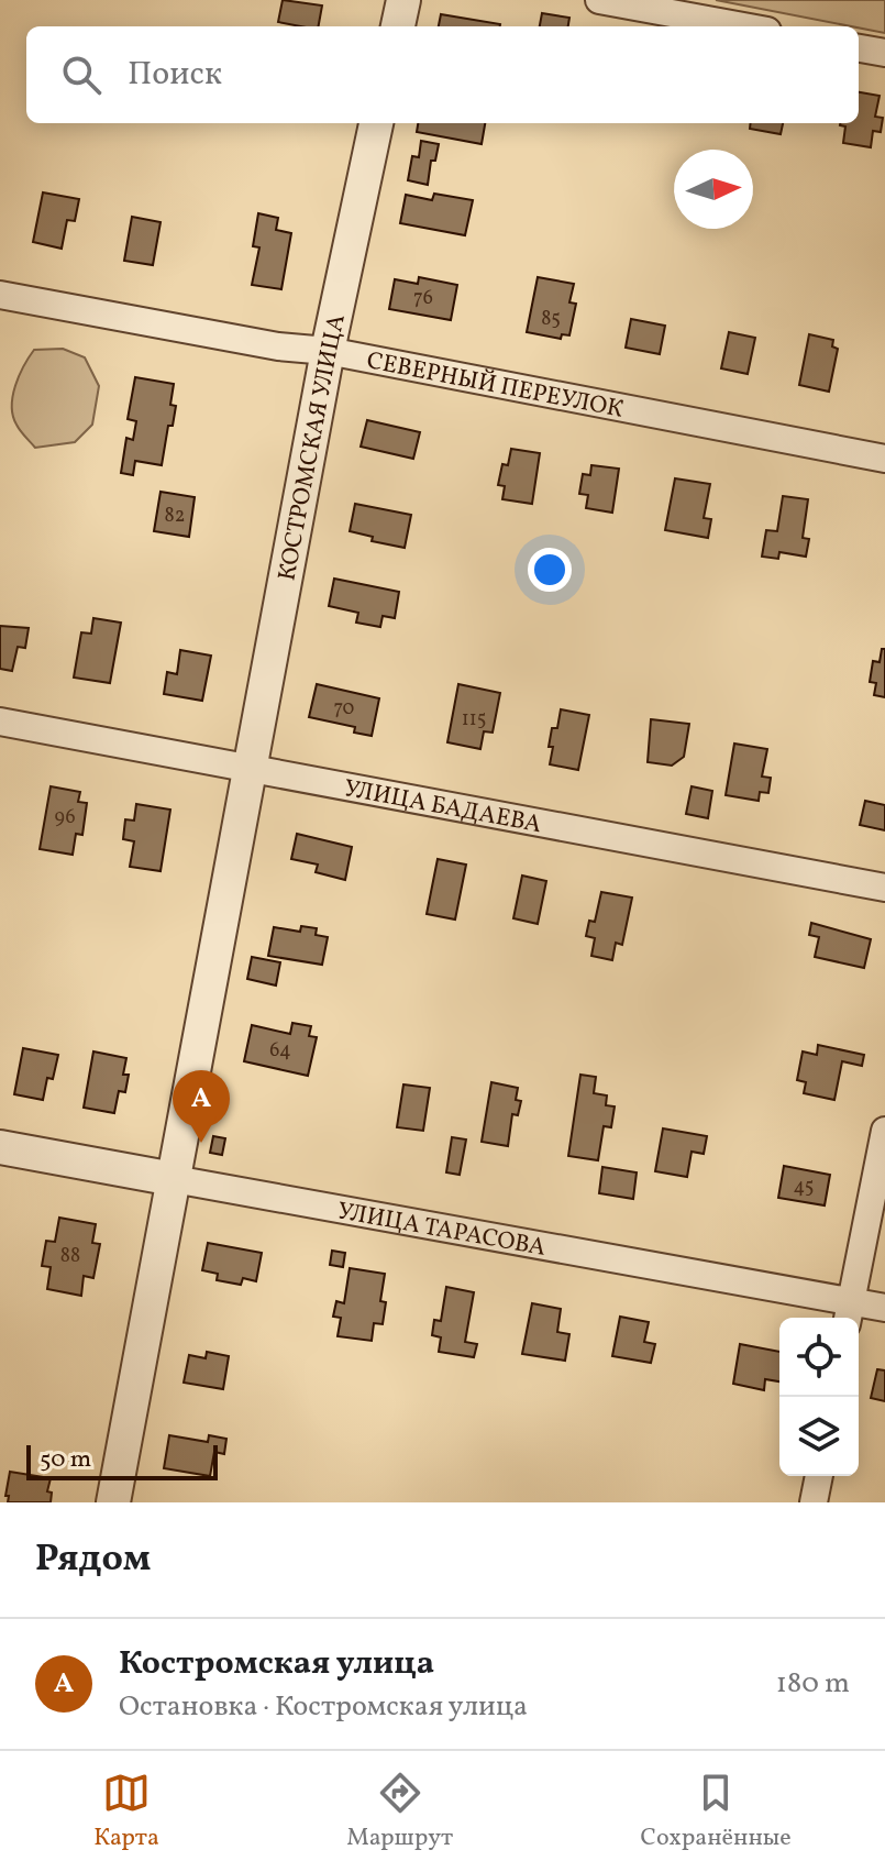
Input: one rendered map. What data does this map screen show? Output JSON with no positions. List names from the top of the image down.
{
  "streets": {
    "street": [
      "СЕВЕРНЫЙ ПЕРЕУЛОК",
      "КОСТРОМСКАЯ УЛИЦА",
      "УЛИЦА БАДАЕВА",
      "УЛИЦА ТАРАСОВА"
    ]
  },
  "crossings": [
    ["СЕВЕРНЫЙ ПЕРЕУЛОК", "КОСТРОМСКАЯ УЛИЦА"],
    ["КОСТРОМСКАЯ УЛИЦА", "УЛИЦА БАДАЕВА"],
    ["КОСТРОМСКАЯ УЛИЦА", "УЛИЦА ТАРАСОВА"]
  ],
  "house_numbers": [
    "76",
    "85",
    "82",
    "70",
    "115",
    "96",
    "64",
    "45",
    "88"
  ],
  "scale_bar": "50 m",
  "north": "right",
  "page": {
    "search": "Поиск",
    "pins": "A",
    "scale": "50 m",
    "heading": "Рядом",
    "list": [
      {
        "mark": "A",
        "name": "Костромская улица",
        "note": "Остановка · Костромская улица",
        "value": "180 m"
      }
    ],
    "nav": ["Карта", "Маршрут", "Сохранённые"]
  }
}
